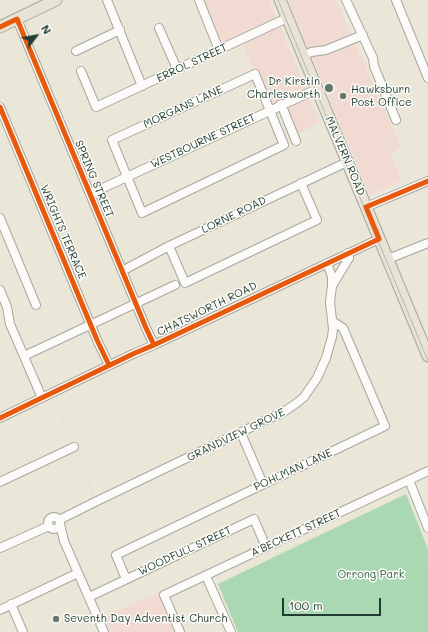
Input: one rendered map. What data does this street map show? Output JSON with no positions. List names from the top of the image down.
{
  "streets": {
    "main road": ["MALVERN ROAD"],
    "street": [
      "ERROL STREET",
      "MORGANS LANE",
      "WESTBOURNE STREET",
      "SPRING STREET",
      "LORNE ROAD",
      "WRIGHTS TERRACE",
      "CHATSWORTH ROAD",
      "GRANDVIEW GROVE",
      "POHLMAN LANE",
      "A'BECKETT STREET",
      "WOODFULL STREET"
    ]
  },
  "crossings": [
    ["ERROL STREET", "MALVERN ROAD"],
    ["MORGANS LANE", "WESTBOURNE STREET"],
    ["WESTBOURNE STREET", "MALVERN ROAD"],
    ["WESTBOURNE STREET", "SPRING STREET"],
    ["MALVERN ROAD", "LORNE ROAD"],
    ["MALVERN ROAD", "CHATSWORTH ROAD"],
    ["SPRING STREET", "LORNE ROAD"],
    ["SPRING STREET", "CHATSWORTH ROAD"],
    ["WRIGHTS TERRACE", "CHATSWORTH ROAD"],
    ["CHATSWORTH ROAD", "GRANDVIEW GROVE"],
    ["GRANDVIEW GROVE", "POHLMAN LANE"],
    ["POHLMAN LANE", "WOODFULL STREET"],
    ["A'BECKETT STREET", "WOODFULL STREET"]
  ],
  "parks": ["Orrong Park"],
  "places": ["Dr Kirstin Charlesworth", "Hawksburn Post Office", "Seventh Day Adventist Church"],
  "scale_bar": "100 m",
  "north": "top right"
}
